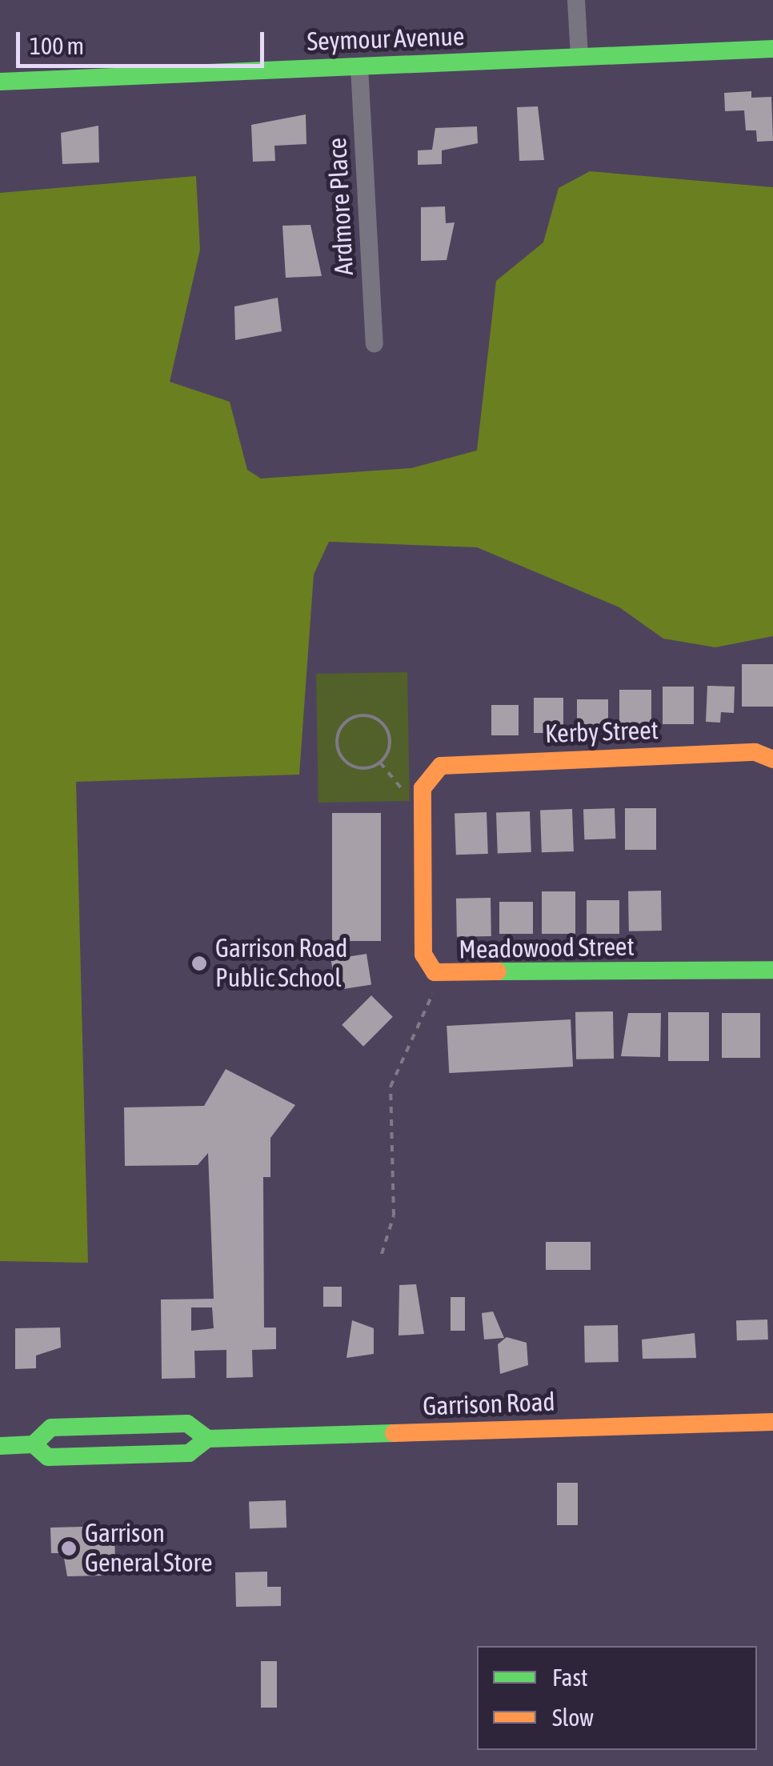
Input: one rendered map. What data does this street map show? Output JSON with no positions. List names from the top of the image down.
{
  "streets": {
    "street": [
      "Seymour Avenue",
      "Ardmore Place",
      "Kerby Street",
      "Meadowood Street",
      "Garrison Road"
    ]
  },
  "crossings": [
    ["Seymour Avenue", "Ardmore Place"],
    ["Kerby Street", "Meadowood Street"]
  ],
  "places": ["Garrison Road Public School", "Garrison General Store"],
  "legend": ["Fast", "Slow"],
  "scale_bar": "100 m"
}
